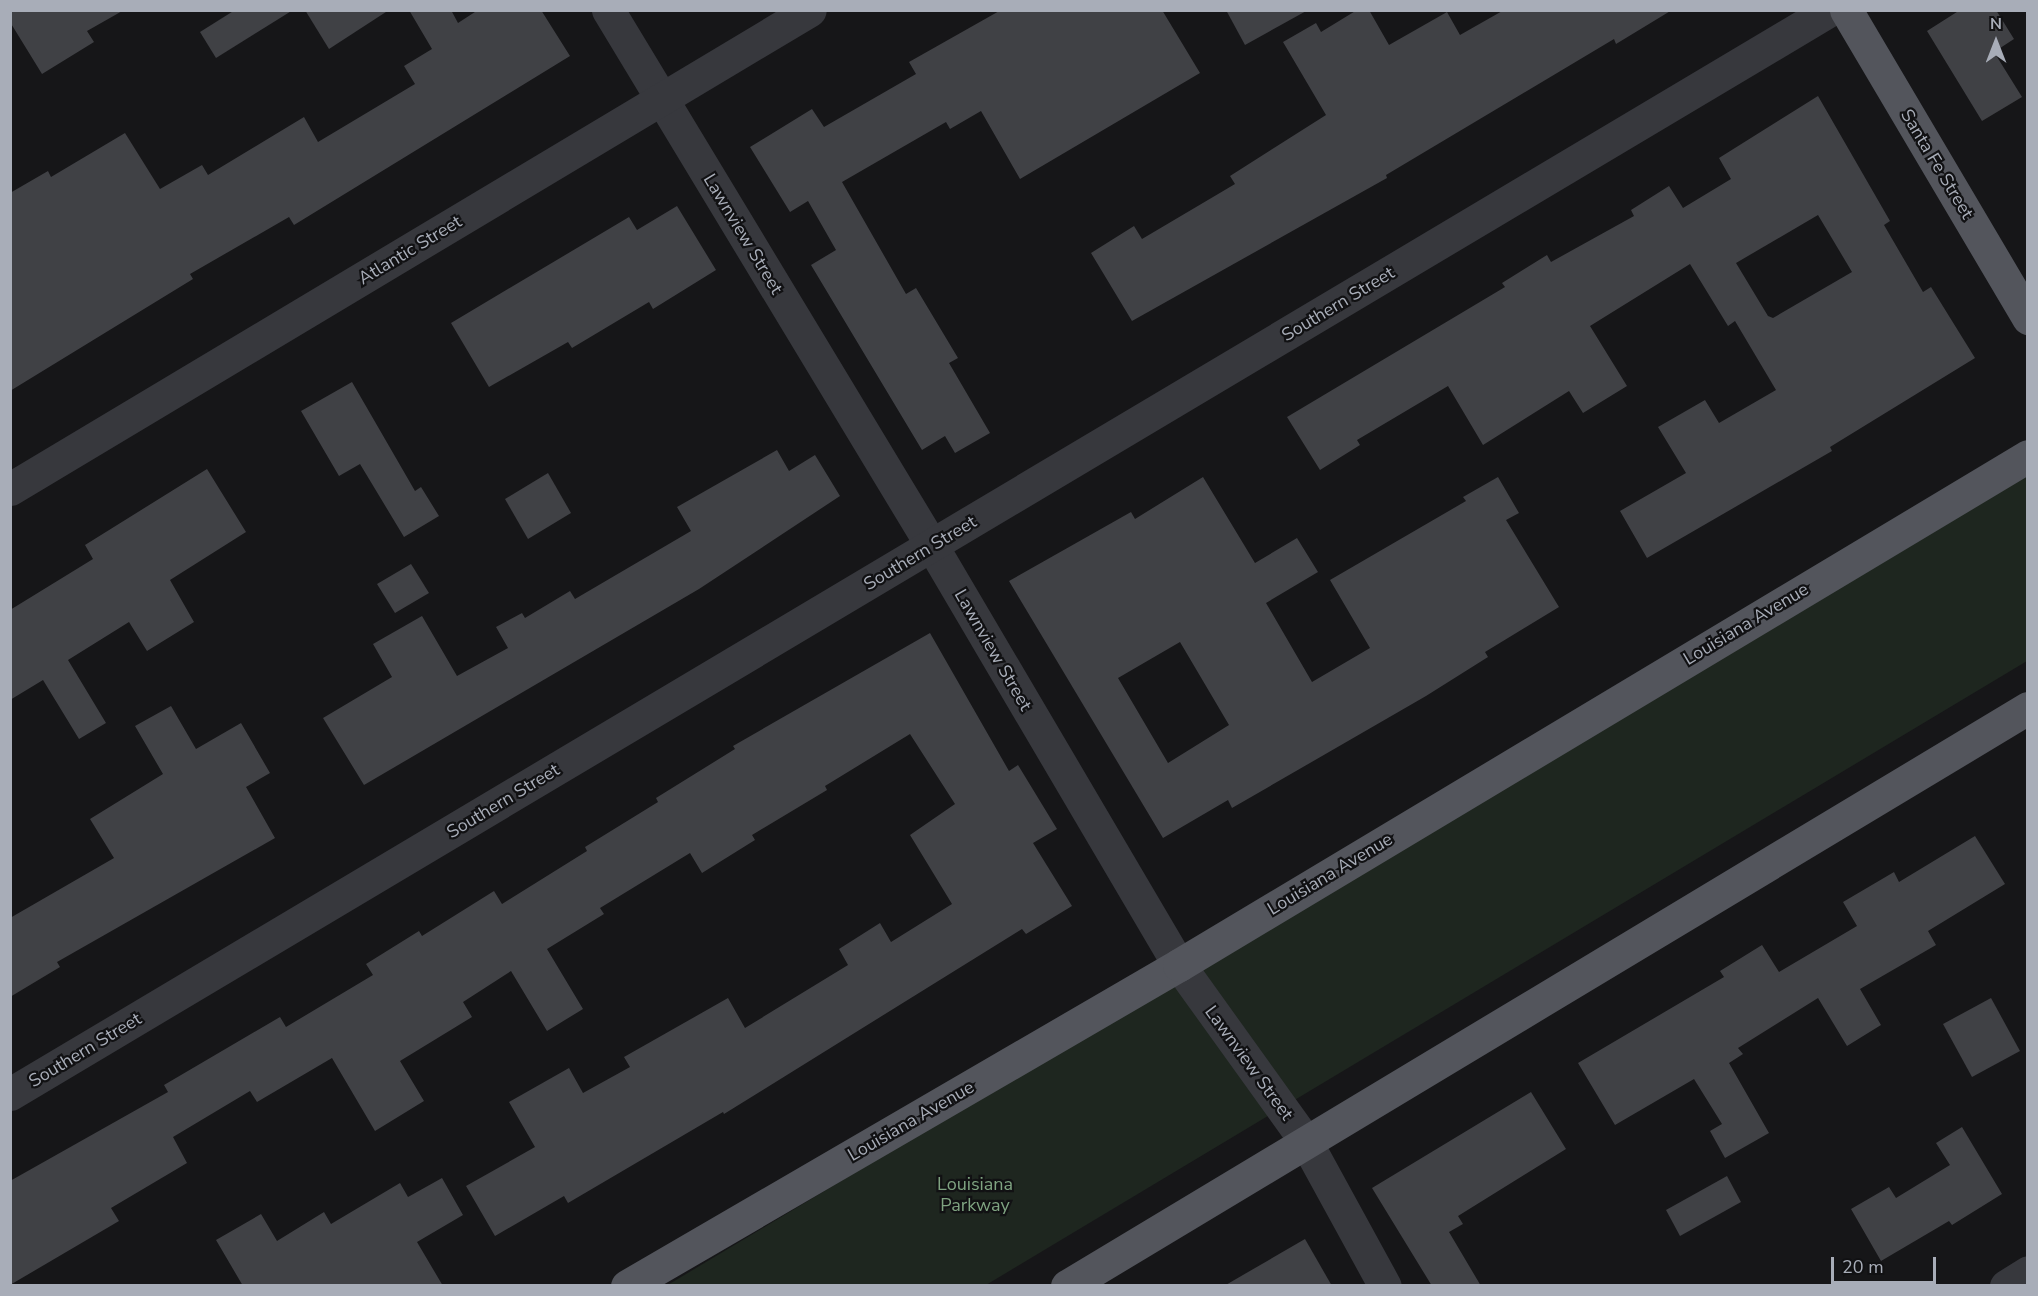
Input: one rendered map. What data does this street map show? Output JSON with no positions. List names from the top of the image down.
{
  "streets": {
    "main road": ["Santa Fe Street", "Louisiana Avenue"],
    "street": ["Lawnview Street", "Atlantic Street", "Southern Street"]
  },
  "crossings": [
    ["Lawnview Street", "Atlantic Street"],
    ["Lawnview Street", "Southern Street"],
    ["Lawnview Street", "Louisiana Avenue"]
  ],
  "parks": ["Louisiana Parkway"],
  "scale_bar": "20 m",
  "north": "top"
}
